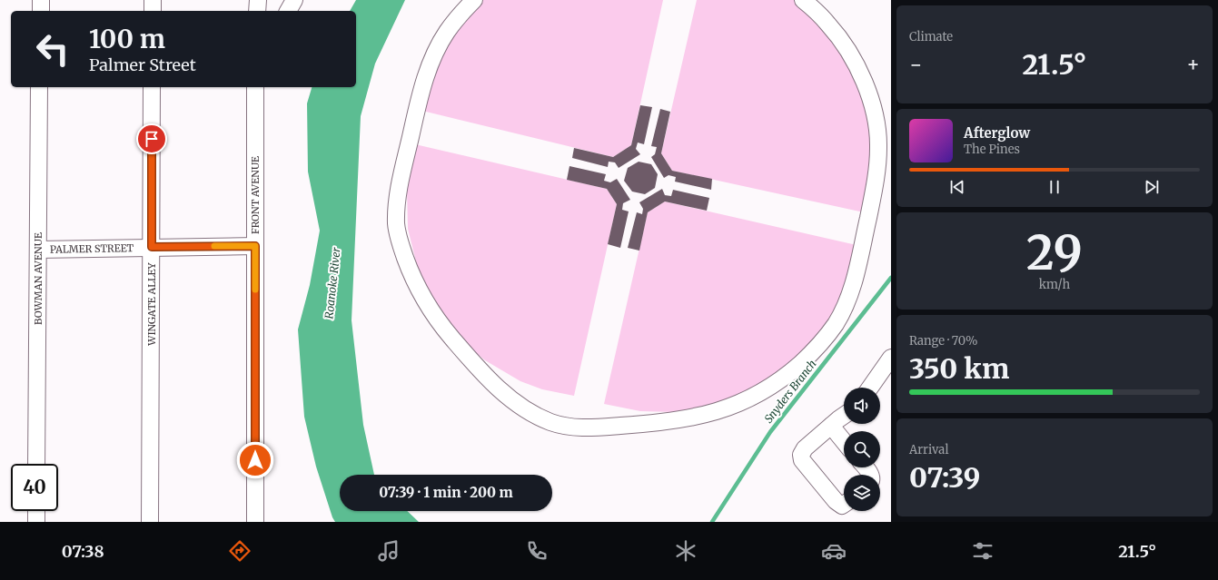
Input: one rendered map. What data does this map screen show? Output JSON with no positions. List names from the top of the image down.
{
  "streets": {
    "street": [
      "FRONT AVENUE",
      "PALMER STREET",
      "BOWMAN AVENUE",
      "WINGATE ALLEY"
    ]
  },
  "crossings": [
    ["FRONT AVENUE", "PALMER STREET"],
    ["PALMER STREET", "BOWMAN AVENUE"],
    ["PALMER STREET", "WINGATE ALLEY"]
  ],
  "water": ["Roanoke River", "Snyders Branch"],
  "page": {
    "tile": [
      "Climate",
      ["29", "km/h"],
      ["Range · 70%", "350 km"],
      ["Arrival", "07:39"]
    ],
    "turn": ["100 m", "Palmer Street"],
    "heat": ["−", "21.5°", "+"],
    "song": ["Afterglow", "The Pines"],
    "limit": "40",
    "trip": "07:39 · 1 min · 200 m",
    "tabs": ["07:38", "21.5°"]
  }
}
